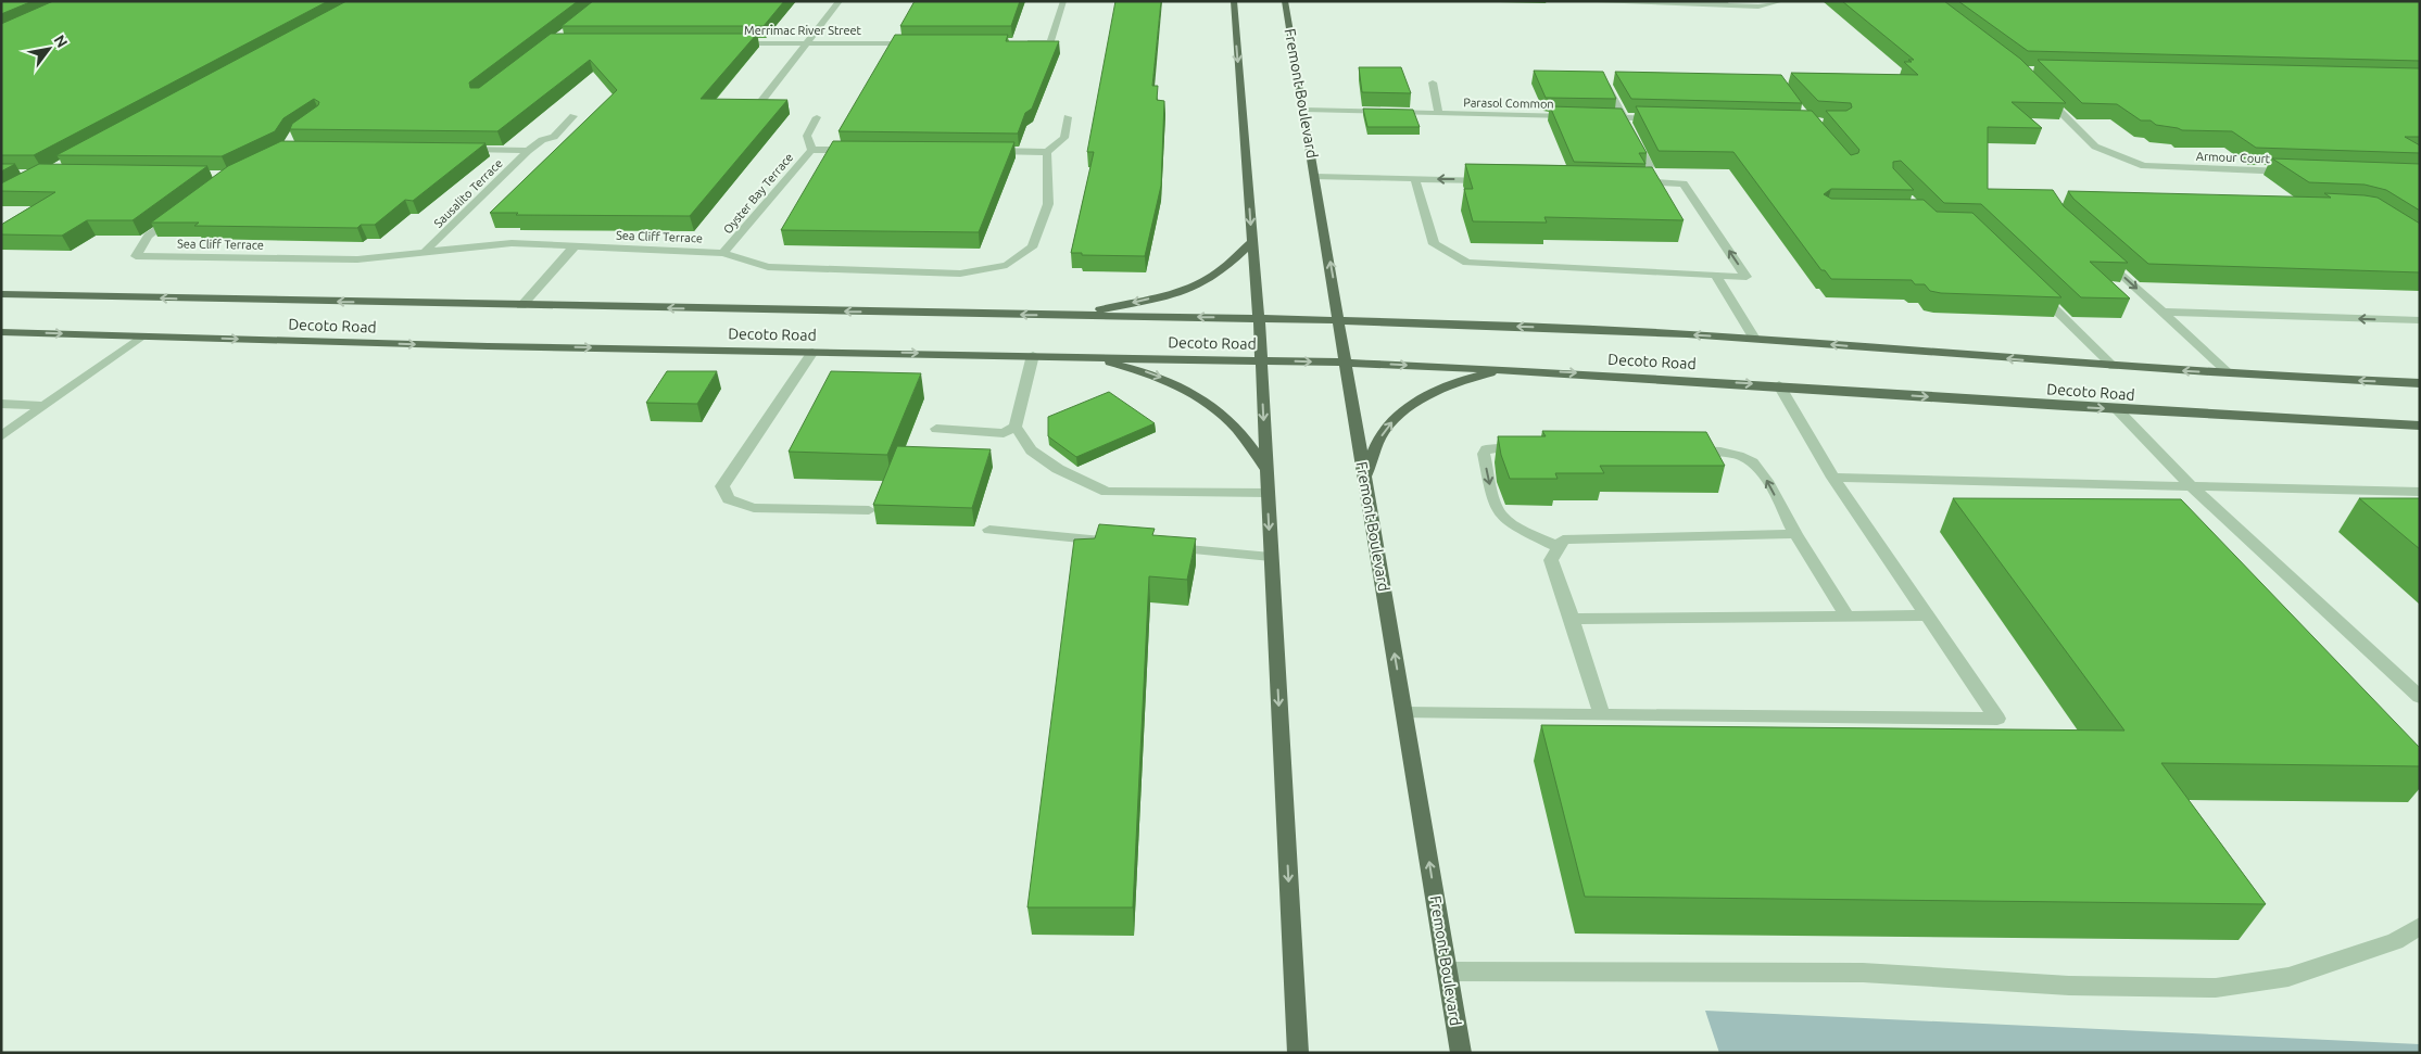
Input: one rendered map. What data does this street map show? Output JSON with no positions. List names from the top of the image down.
{
  "streets": {
    "main road": ["Fremont Boulevard", "Decoto Road"],
    "street": [
      "Merrimac River Street",
      "Parasol Common",
      "Armour Court",
      "Sausalito Terrace",
      "Oyster Bay Terrace",
      "Sea Cliff Terrace"
    ]
  },
  "crossings": [
    ["Fremont Boulevard", "Parasol Common"],
    ["Fremont Boulevard", "Decoto Road"],
    ["Sausalito Terrace", "Sea Cliff Terrace"],
    ["Oyster Bay Terrace", "Sea Cliff Terrace"]
  ],
  "north": "top right"
}
